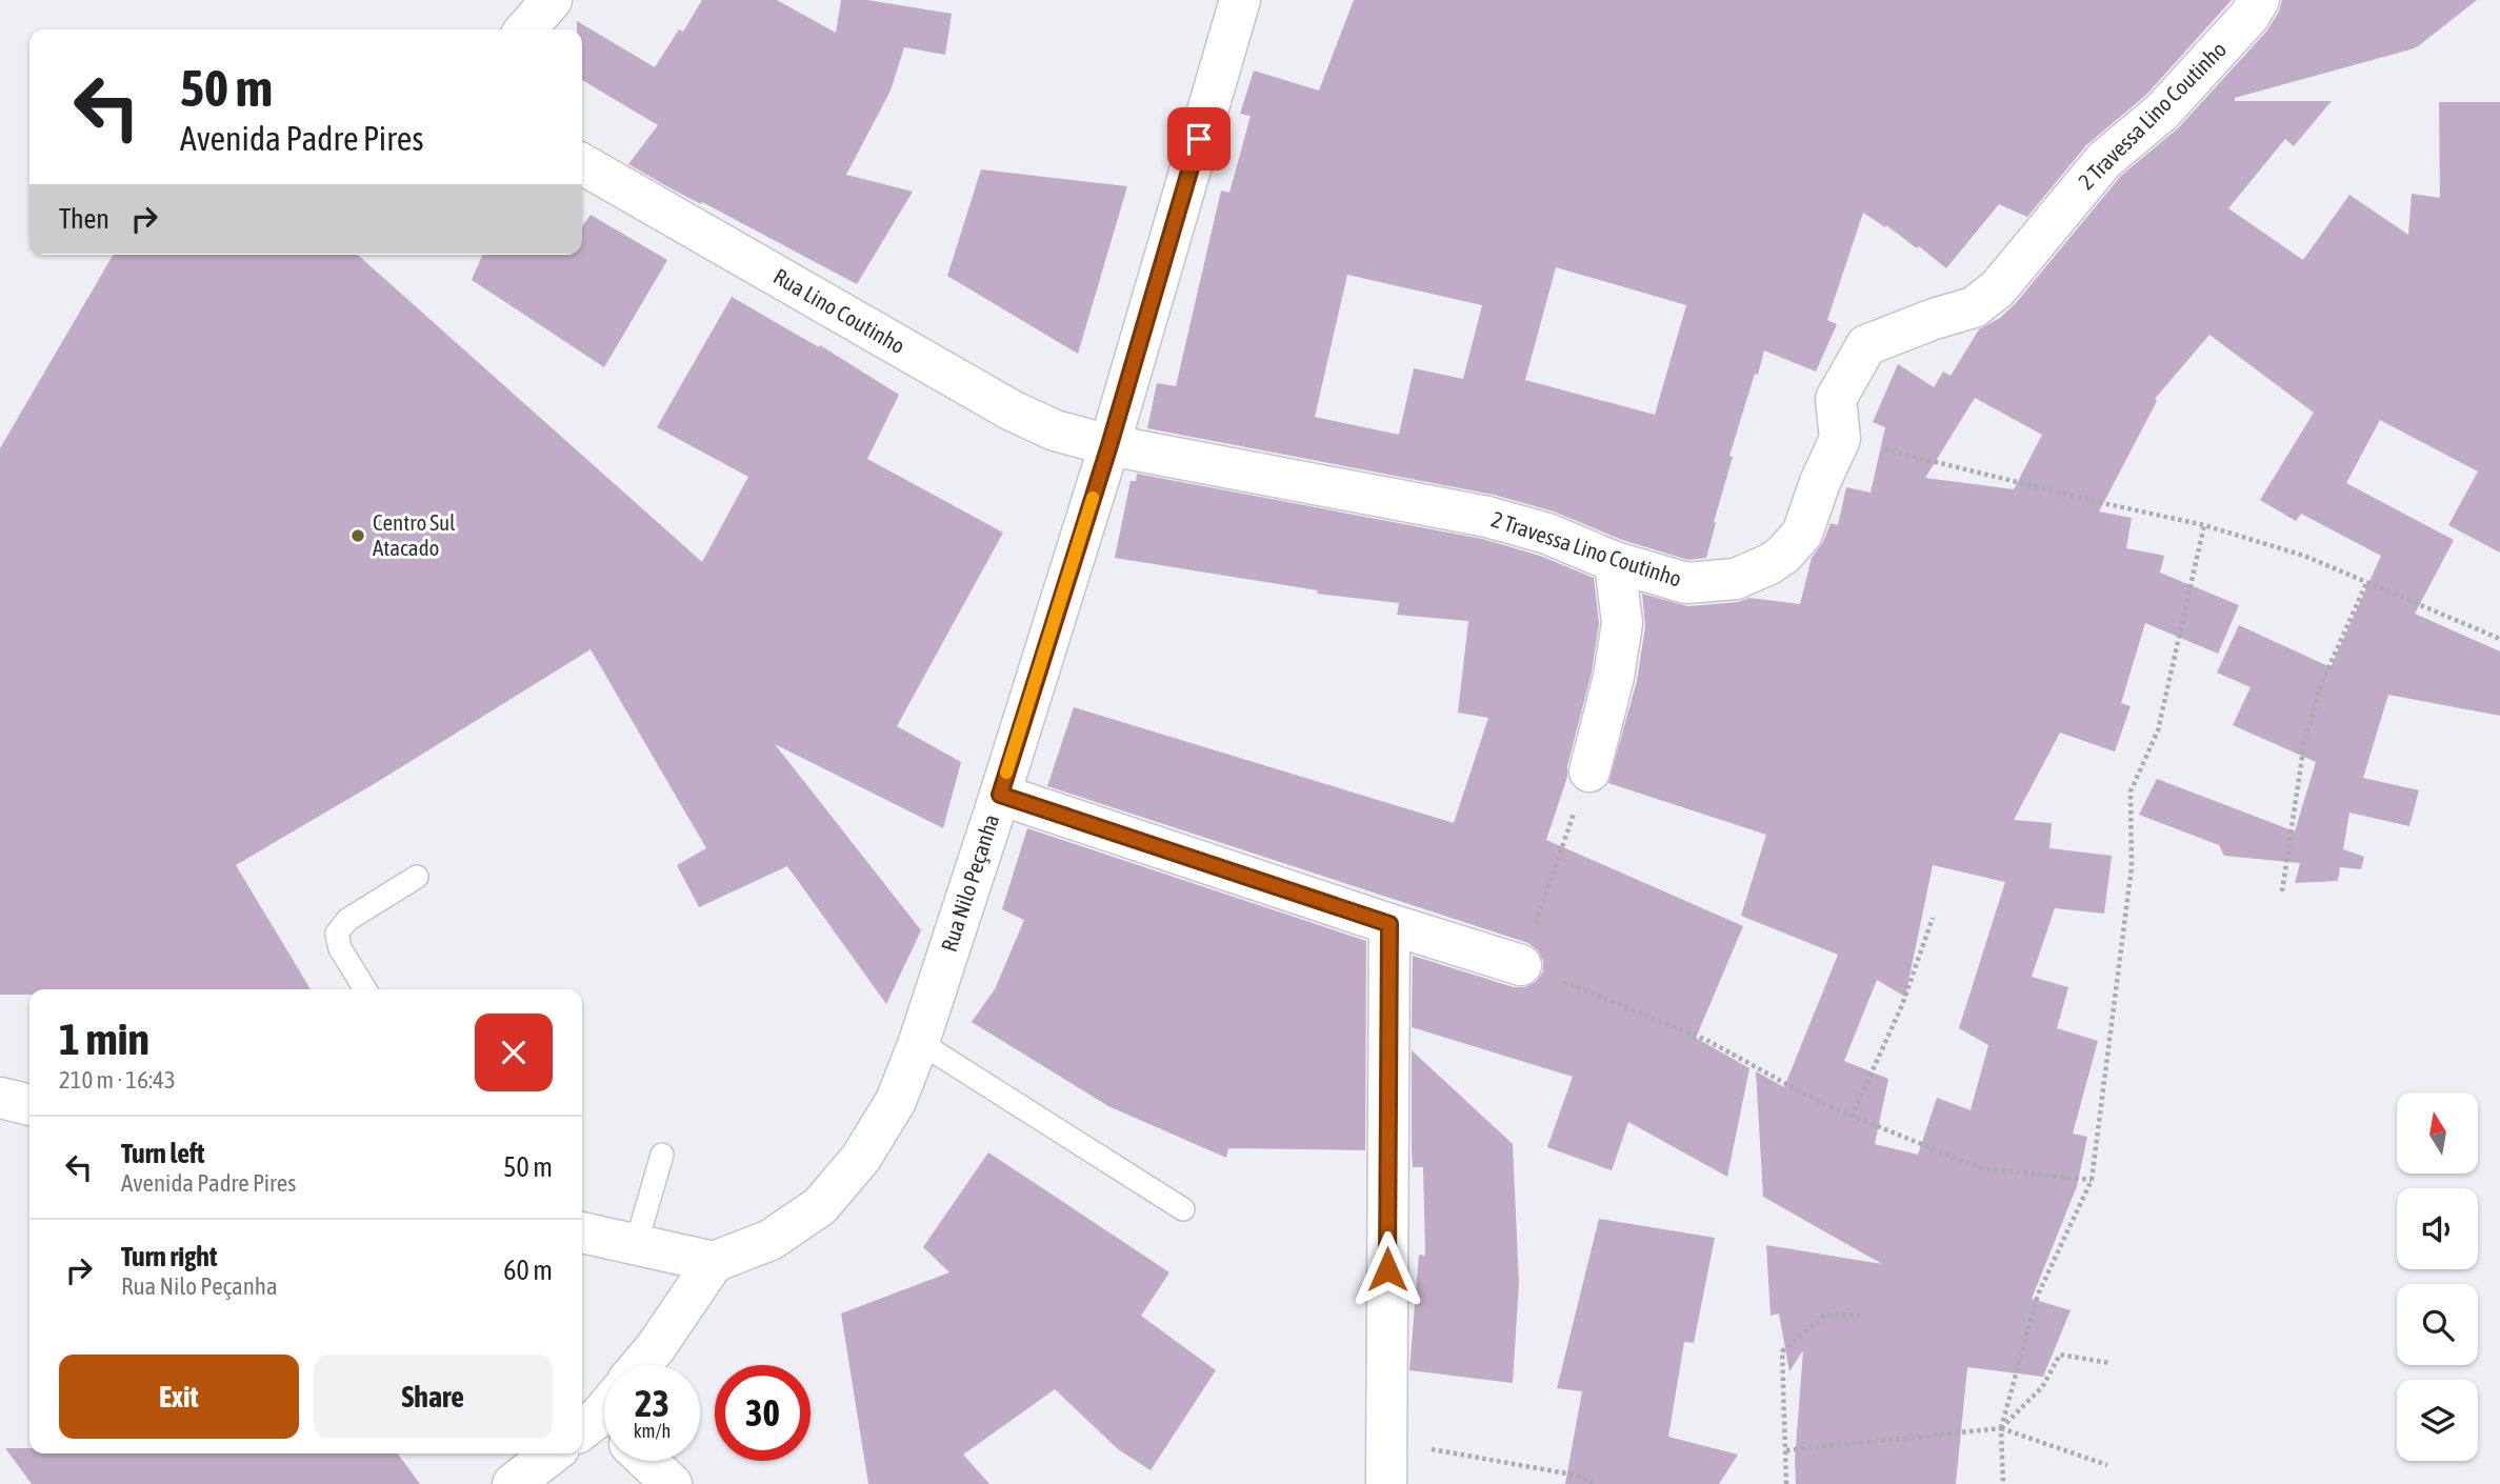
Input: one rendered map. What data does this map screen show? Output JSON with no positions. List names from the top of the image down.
{
  "streets": {
    "street": ["2 Travessa Lino Coutinho", "Rua Lino Coutinho", "Rua Nilo Peçanha"]
  },
  "crossings": [
    ["2 Travessa Lino Coutinho", "Rua Lino Coutinho"],
    ["2 Travessa Lino Coutinho", "Rua Nilo Peçanha"],
    ["Rua Lino Coutinho", "Rua Nilo Peçanha"]
  ],
  "places": ["Centro Sul Atacado"],
  "north": "top",
  "page": {
    "turn": ["50 m", "Avenida Padre Pires"],
    "then": "Then",
    "heading": ["1 min", "210 m · 16:43"],
    "list": [
      {
        "name": "Turn left",
        "note": "Avenida Padre Pires",
        "value": "50 m"
      },
      {
        "name": "Turn right",
        "note": "Rua Nilo Peçanha",
        "value": "60 m"
      }
    ],
    "buttons": ["Exit", "Share"],
    "speed": "23 km/h",
    "limit": "30"
  }
}
